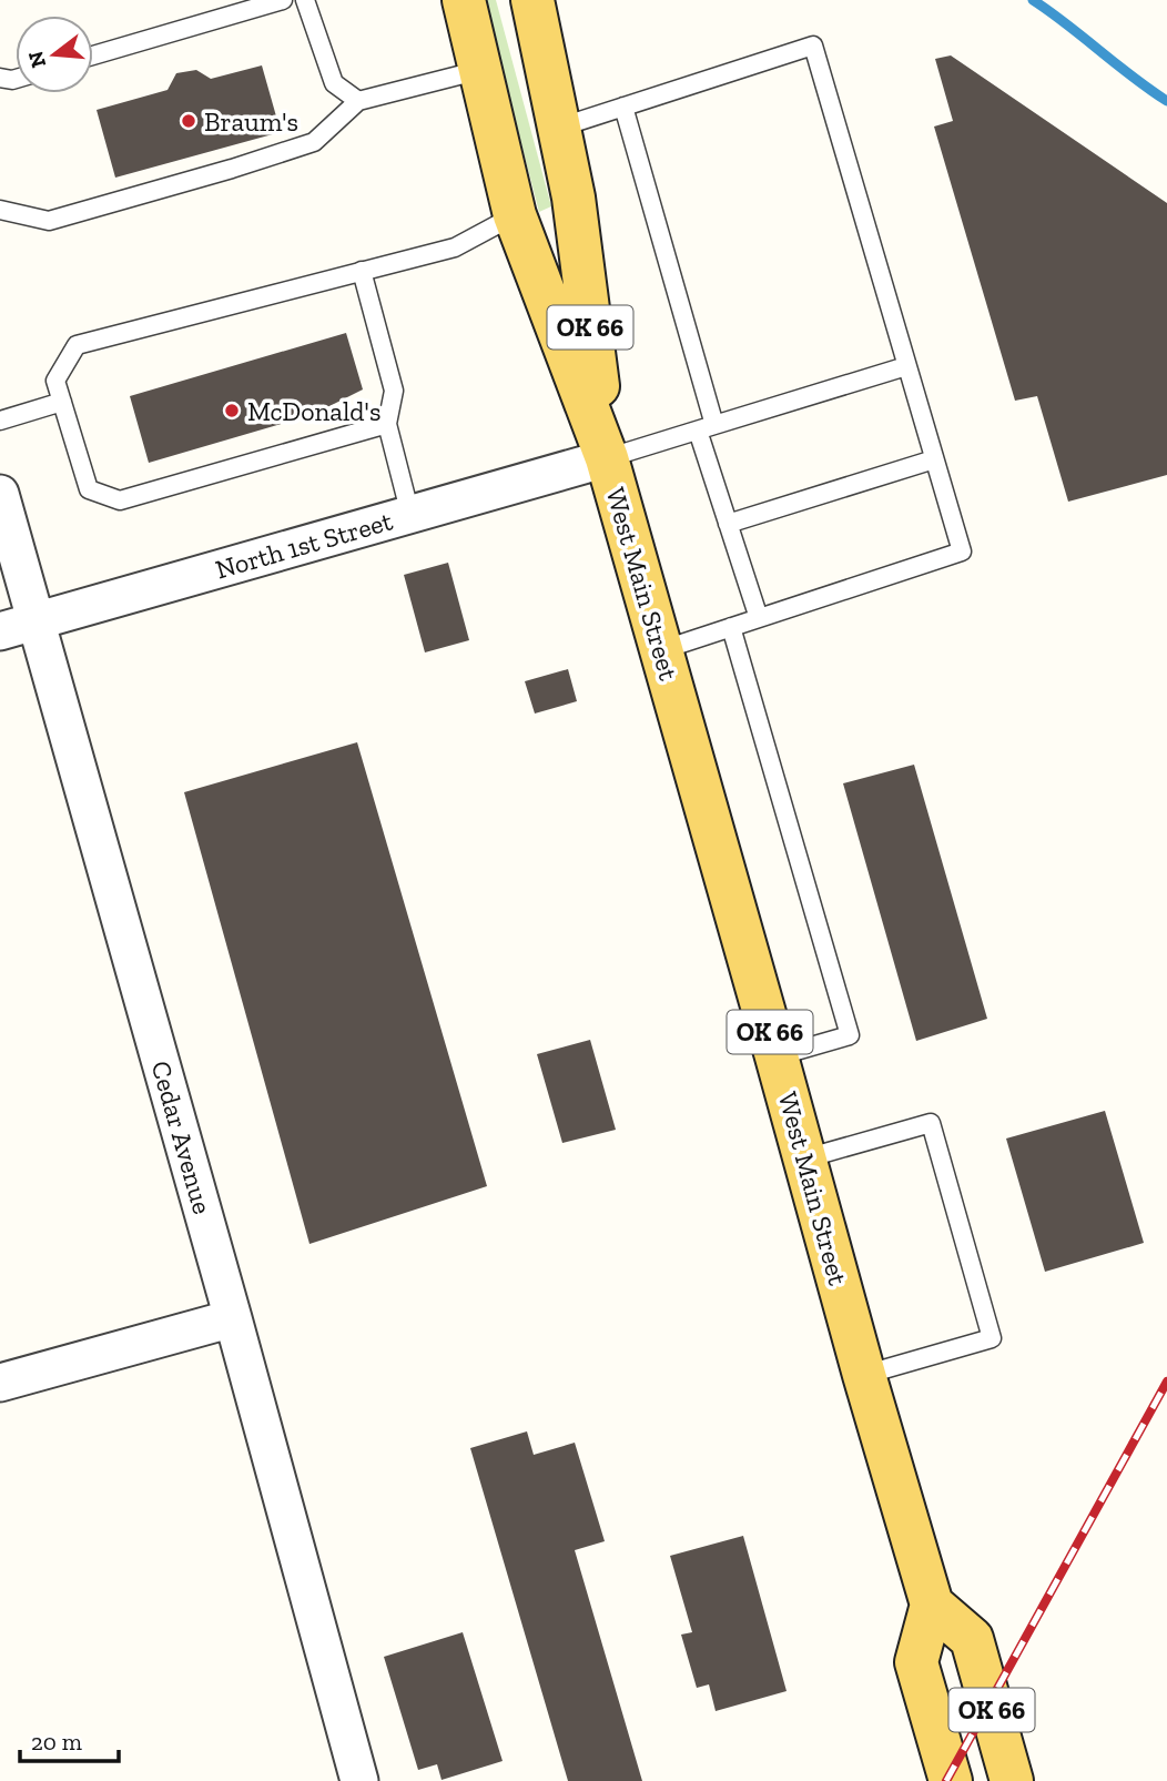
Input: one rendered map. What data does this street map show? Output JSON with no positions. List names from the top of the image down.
{
  "streets": {
    "main road": ["OK 66", "West Main Street"],
    "street": ["North 1st Street", "Cedar Avenue"]
  },
  "crossings": [
    ["OK 66", "West Main Street"],
    ["North 1st Street", "West Main Street"],
    ["North 1st Street", "Cedar Avenue"]
  ],
  "places": ["Braum's", "McDonald's"],
  "scale_bar": "20 m",
  "north": "left"
}
